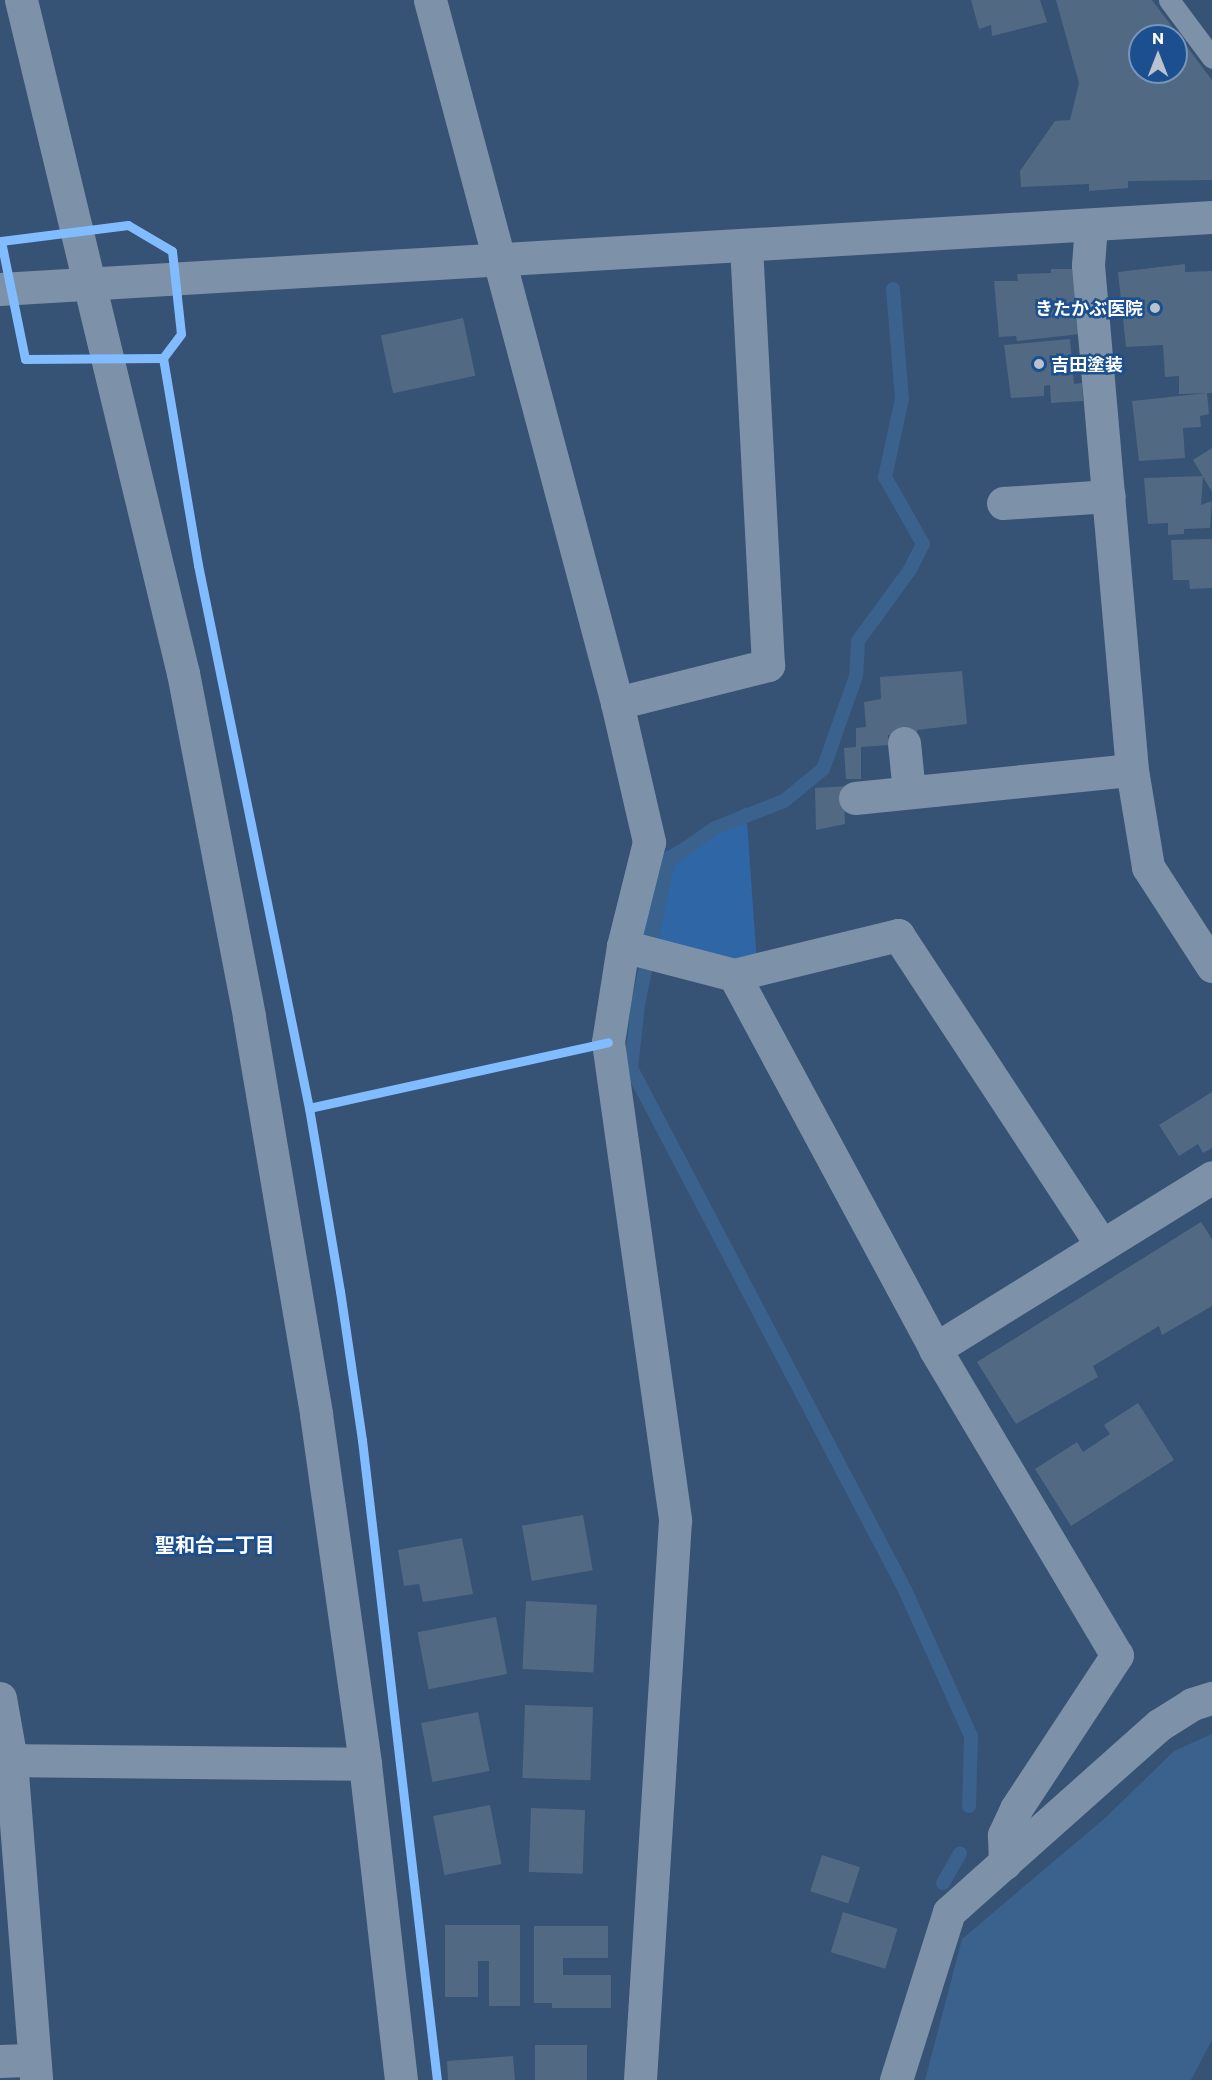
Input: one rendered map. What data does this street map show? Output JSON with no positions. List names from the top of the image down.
{
  "districts": ["聖和台二丁目"],
  "places": ["きたかぶ医院", "吉田塗装"],
  "north": "top"
}
